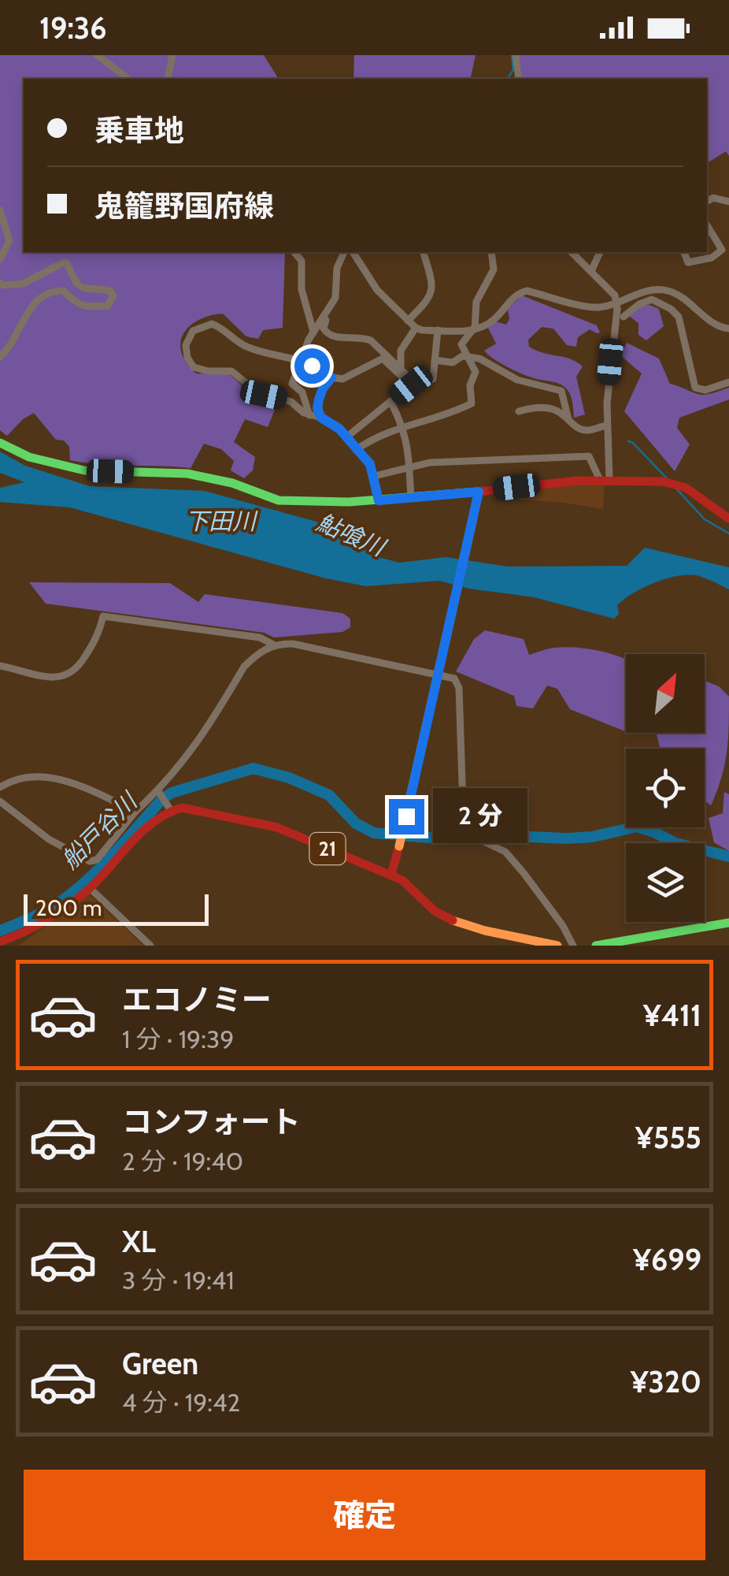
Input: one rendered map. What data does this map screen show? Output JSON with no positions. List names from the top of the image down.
{
  "streets": {
    "main road": ["21"]
  },
  "water": ["下田川", "鮎喰川", "船戸谷川"],
  "scale_bar": "200 m",
  "north": "top right",
  "page": {
    "status": "19:36",
    "banner": ["乗車地", "鬼籠野国府線"],
    "bubble": "2 分",
    "scale": "200 m",
    "list": [
      {
        "name": "エコノミー",
        "note": "1 分 · 19:39",
        "value": "¥411"
      },
      {
        "name": "コンフォート",
        "note": "2 分 · 19:40",
        "value": "¥555"
      },
      {
        "name": "XL",
        "note": "3 分 · 19:41",
        "value": "¥699"
      },
      {
        "name": "Green",
        "note": "4 分 · 19:42",
        "value": "¥320"
      }
    ],
    "buttons": "確定"
  }
}
